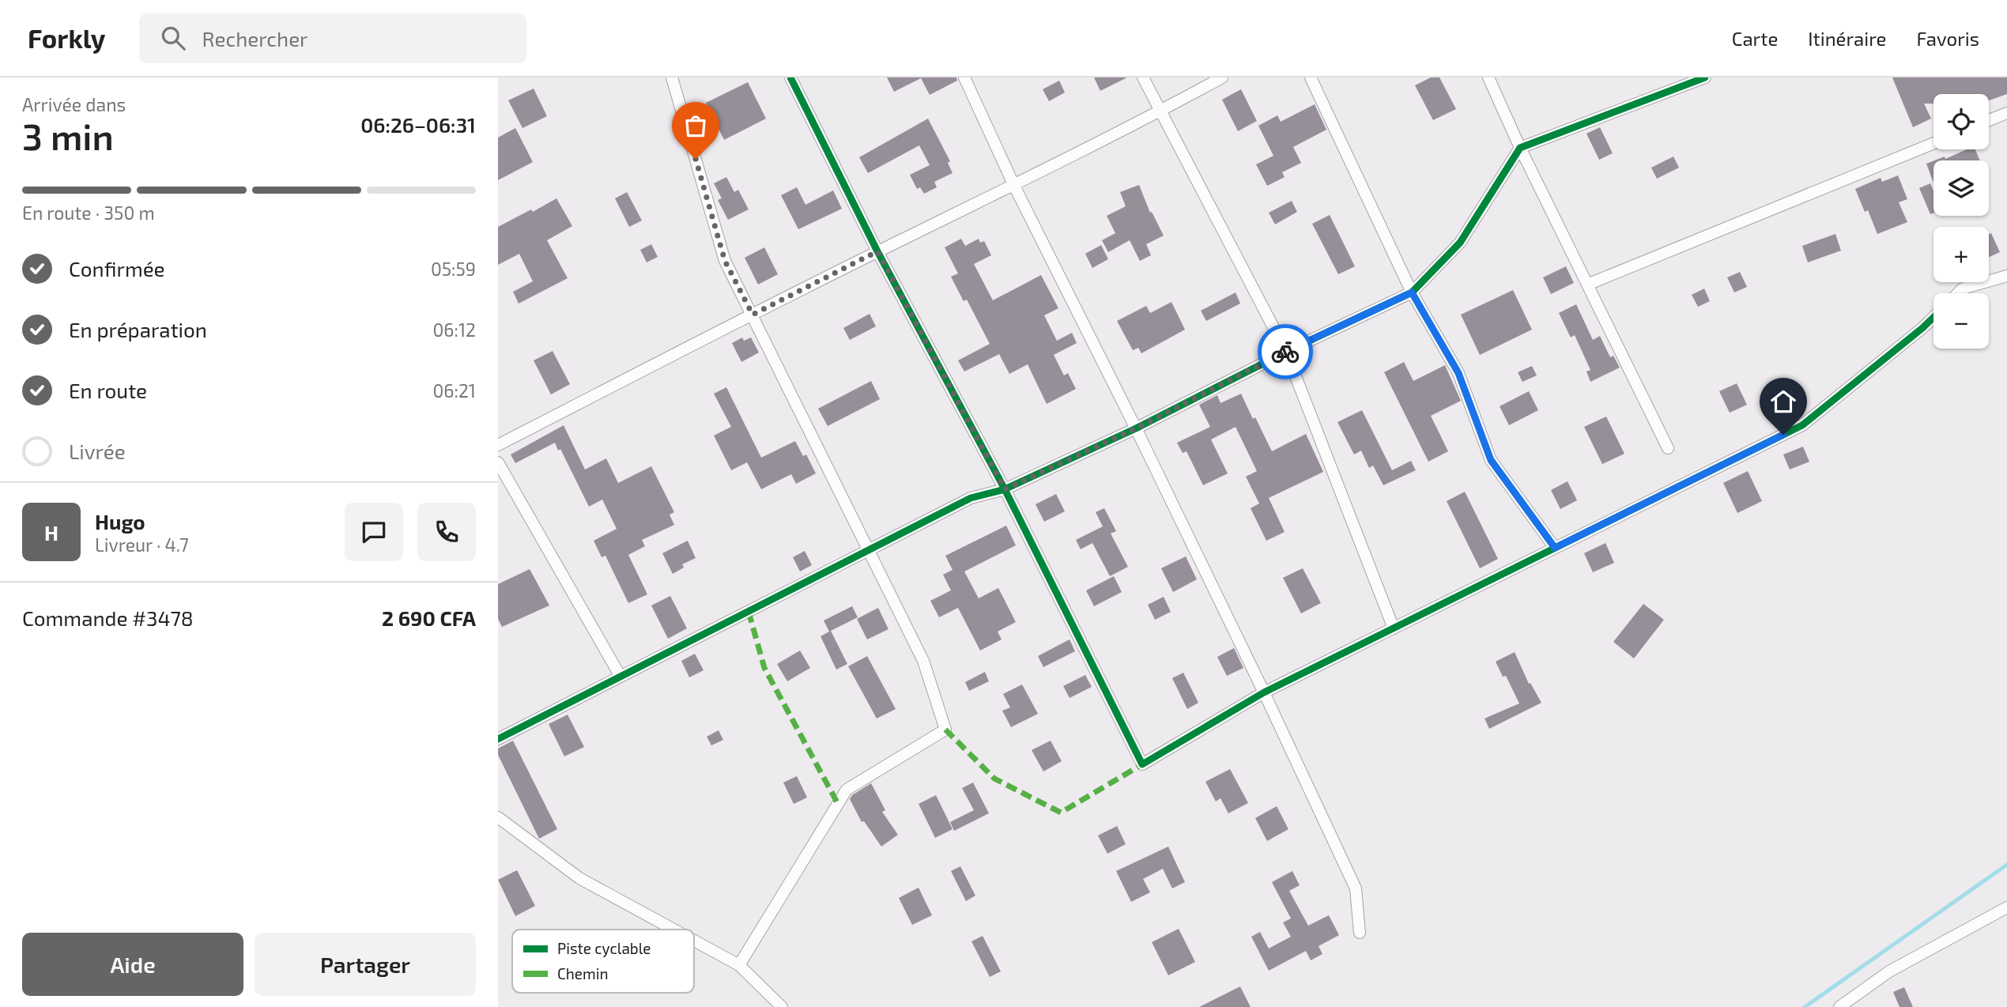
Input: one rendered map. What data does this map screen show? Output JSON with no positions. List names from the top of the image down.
{
  "legend": ["Piste cyclable", "Chemin"],
  "page": {
    "header": "Forkly",
    "search": "Rechercher",
    "nav": ["Carte", "Itinéraire", "Favoris"],
    "heading": ["3 min", "Arrivée dans", "06:26–06:31"],
    "panel": [
      "Hugo",
      "Livreur · 4.7",
      "Commande #3478",
      "2 690 CFA"
    ],
    "map_buttons": ["+", "−"],
    "bar": "En route · 350 m",
    "list": [
      ["Confirmée", "05:59"],
      ["En préparation", "06:12"],
      ["En route", "06:21"],
      "Livrée"
    ],
    "round": "H",
    "buttons": ["Aide", "Partager"]
  }
}
